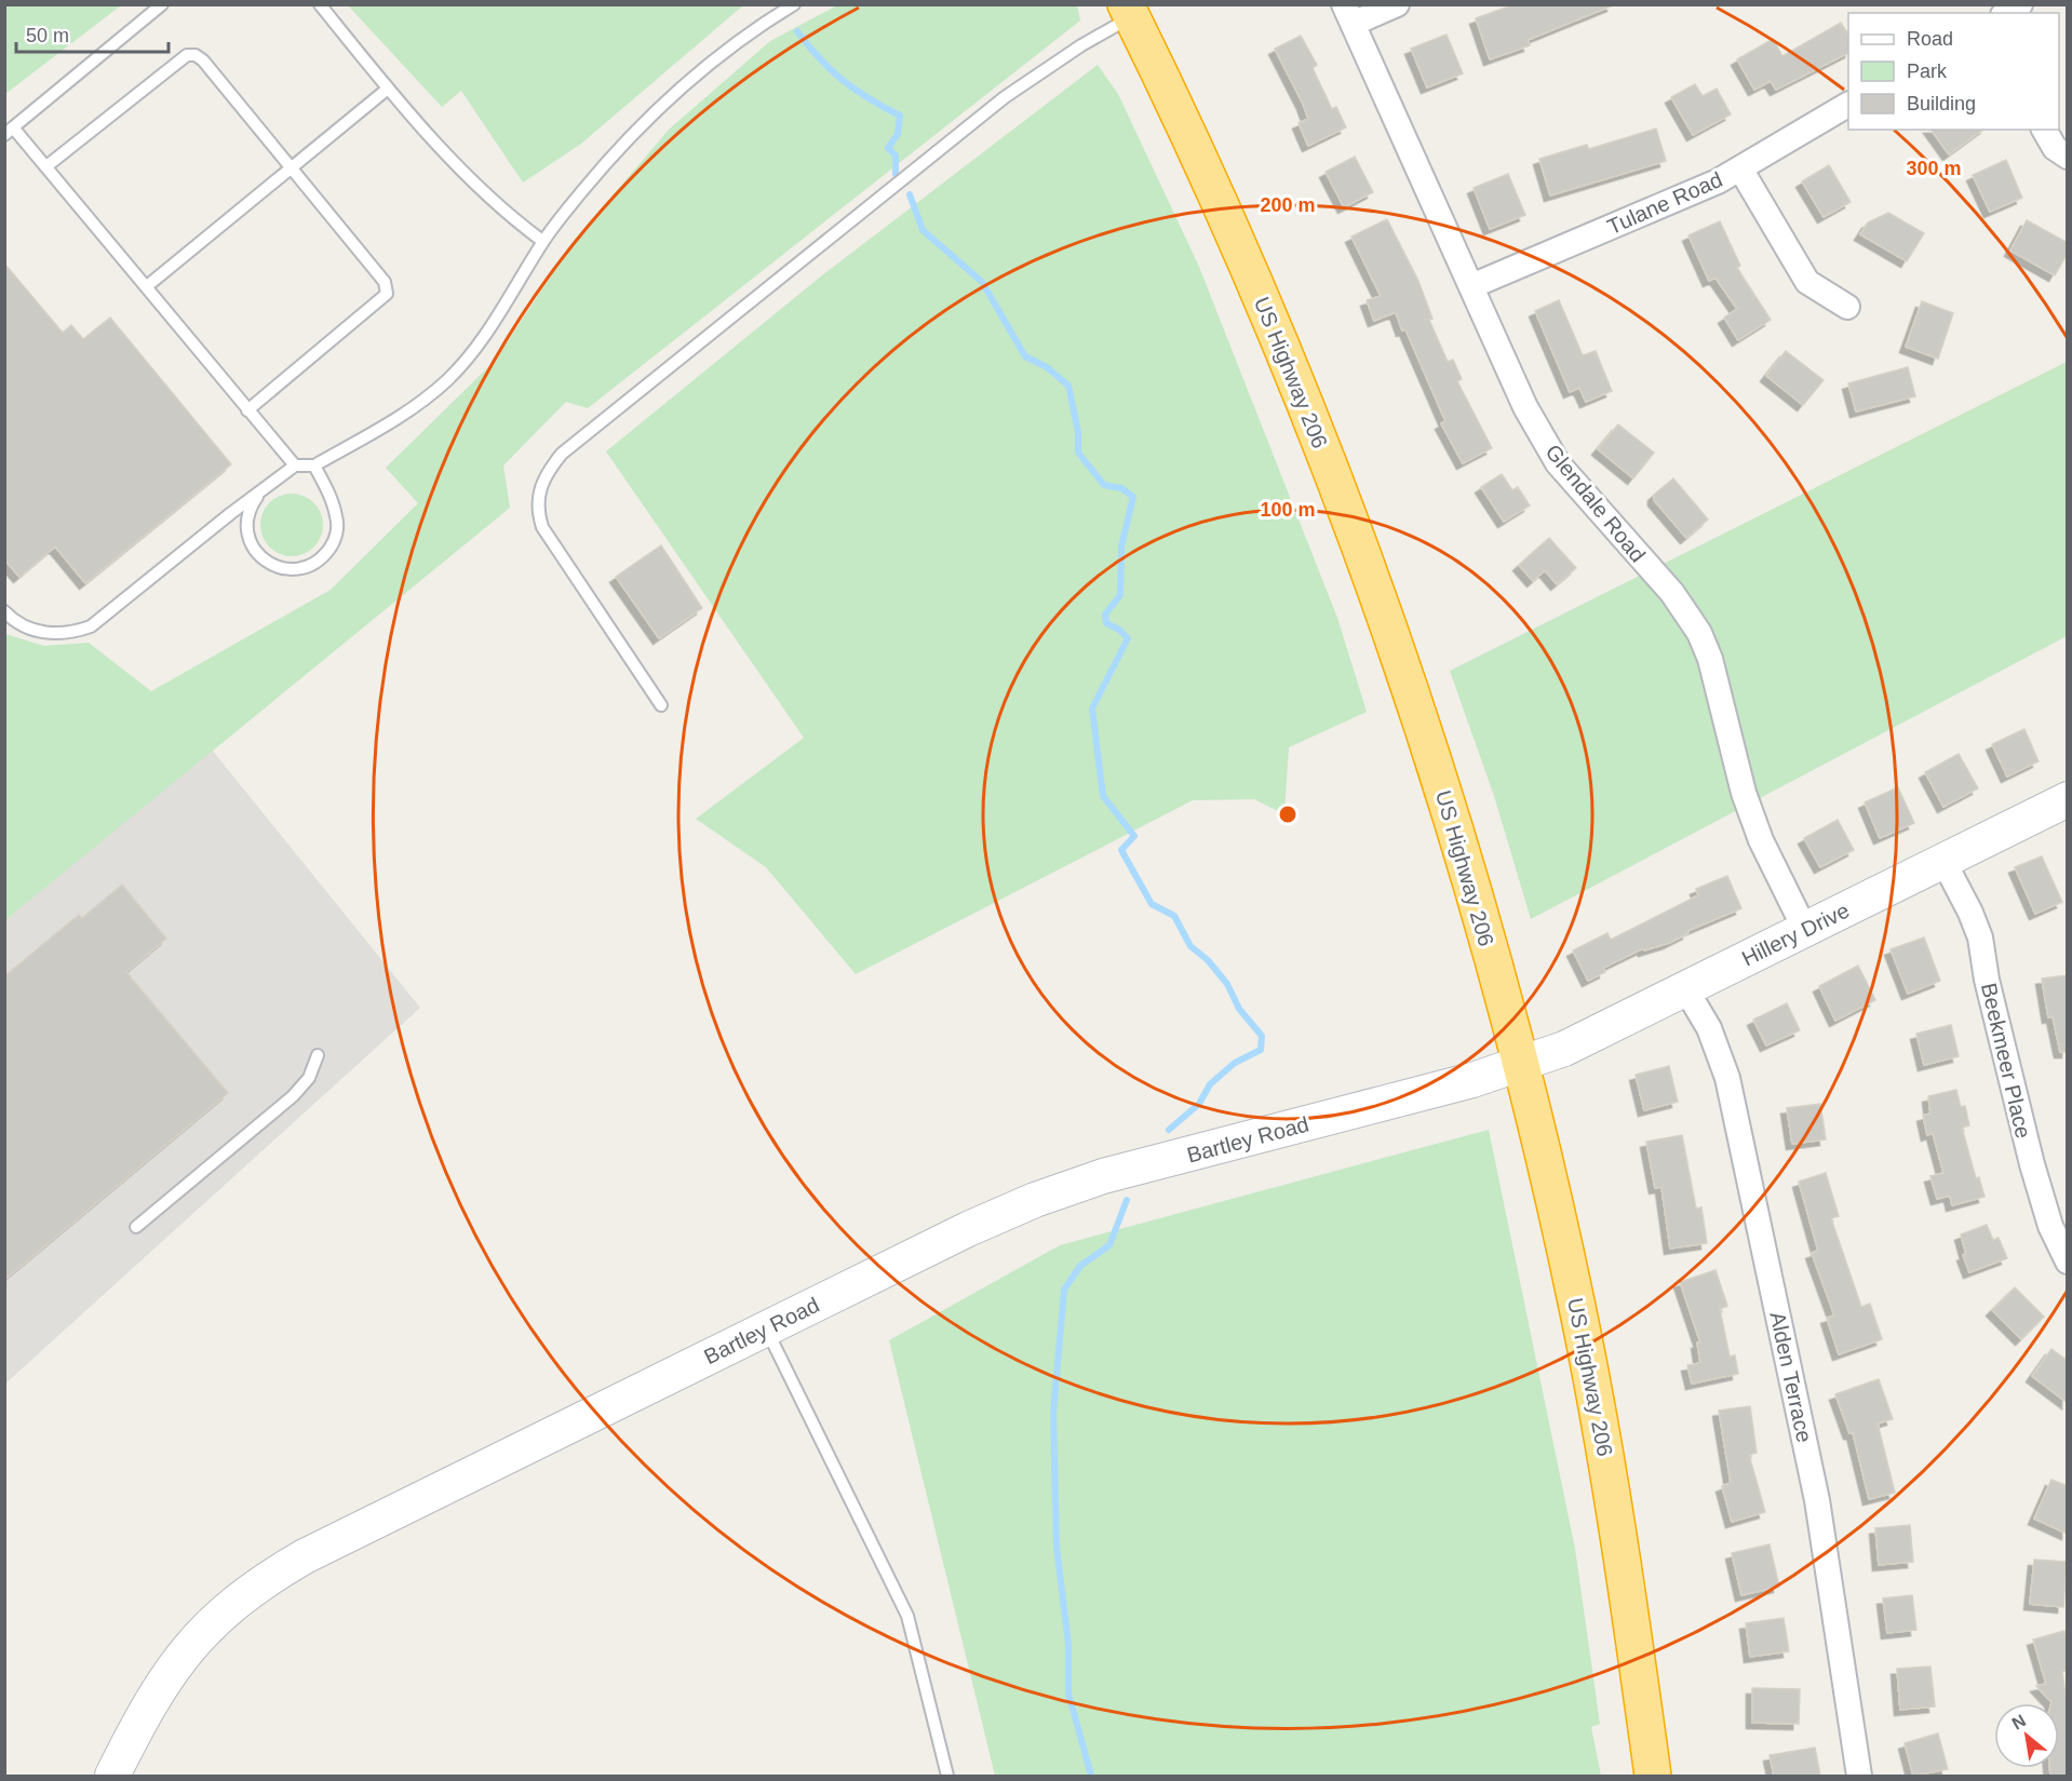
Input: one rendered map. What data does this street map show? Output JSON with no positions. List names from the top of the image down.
{
  "streets": {
    "highway": ["US Highway 206"],
    "street": [
      "Tulane Road",
      "Glendale Road",
      "Hillery Drive",
      "Beekmeer Place",
      "Bartley Road",
      "Alden Terrace"
    ]
  },
  "crossings": [
    ["Tulane Road", "Glendale Road"],
    ["US Highway 206", "Hillery Drive"],
    ["US Highway 206", "Bartley Road"],
    ["Glendale Road", "Hillery Drive"],
    ["Hillery Drive", "Beekmeer Place"],
    ["Hillery Drive", "Bartley Road"],
    ["Hillery Drive", "Alden Terrace"]
  ],
  "legend": ["Road", "Park", "Building"],
  "scale_bar": "50 m",
  "north": "top left",
  "rings": ["300 m", "200 m", "100 m"]
}
